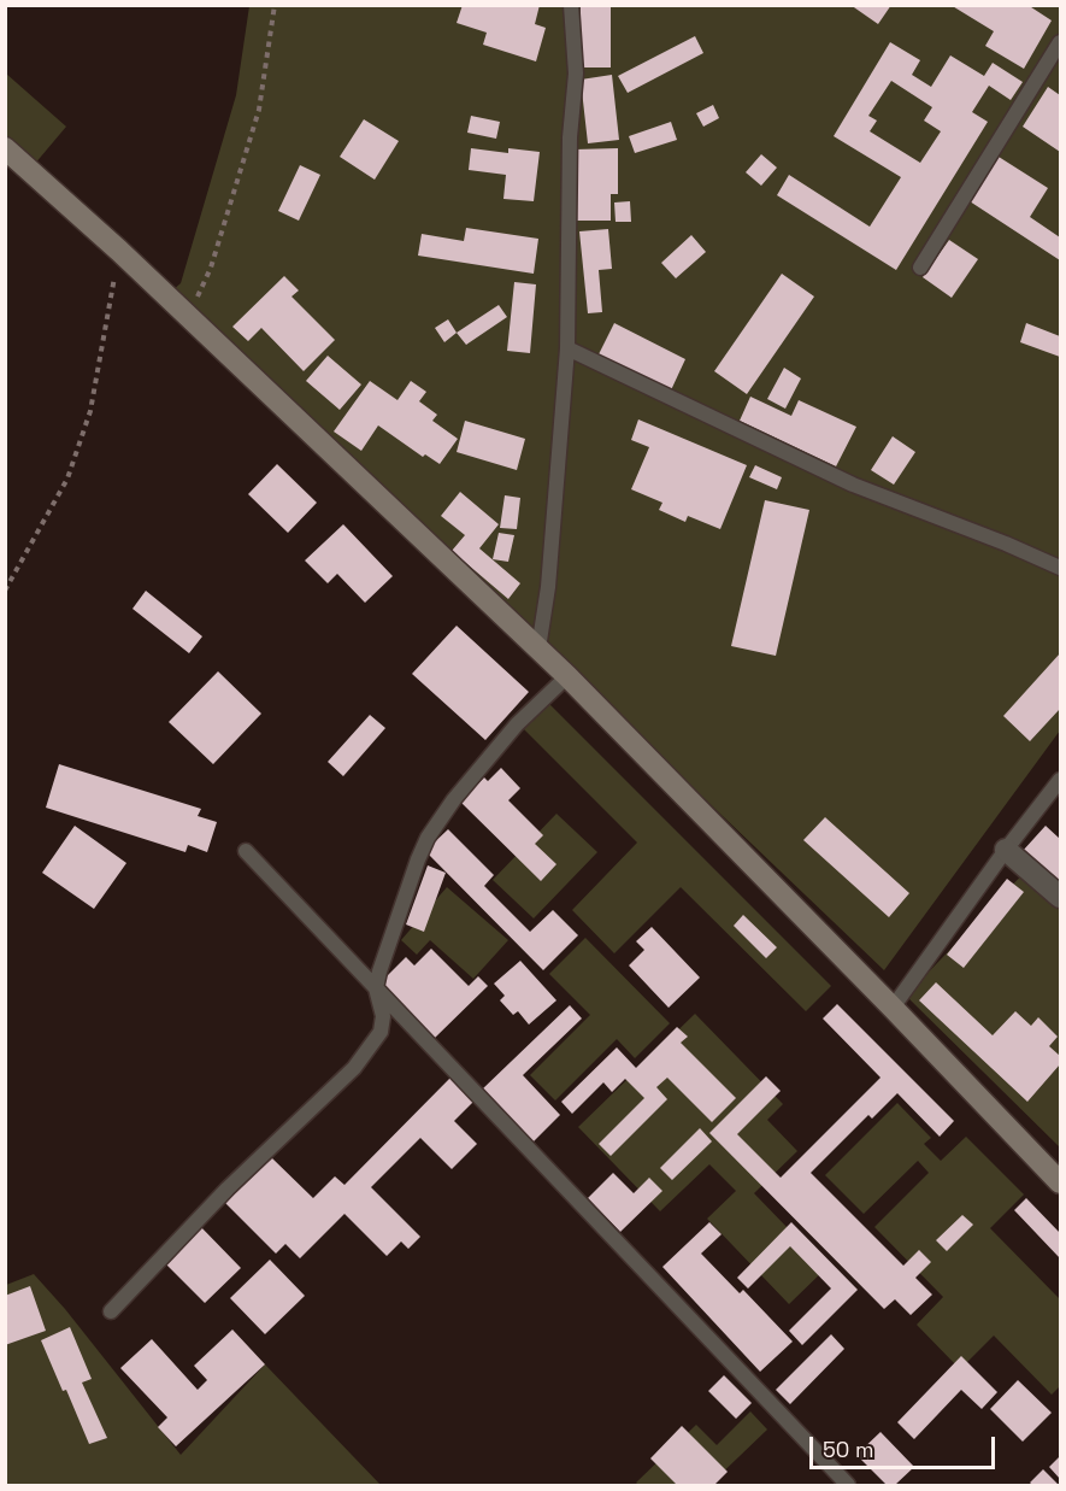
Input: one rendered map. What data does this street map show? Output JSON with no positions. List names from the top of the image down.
{
  "scale_bar": "50 m"
}
